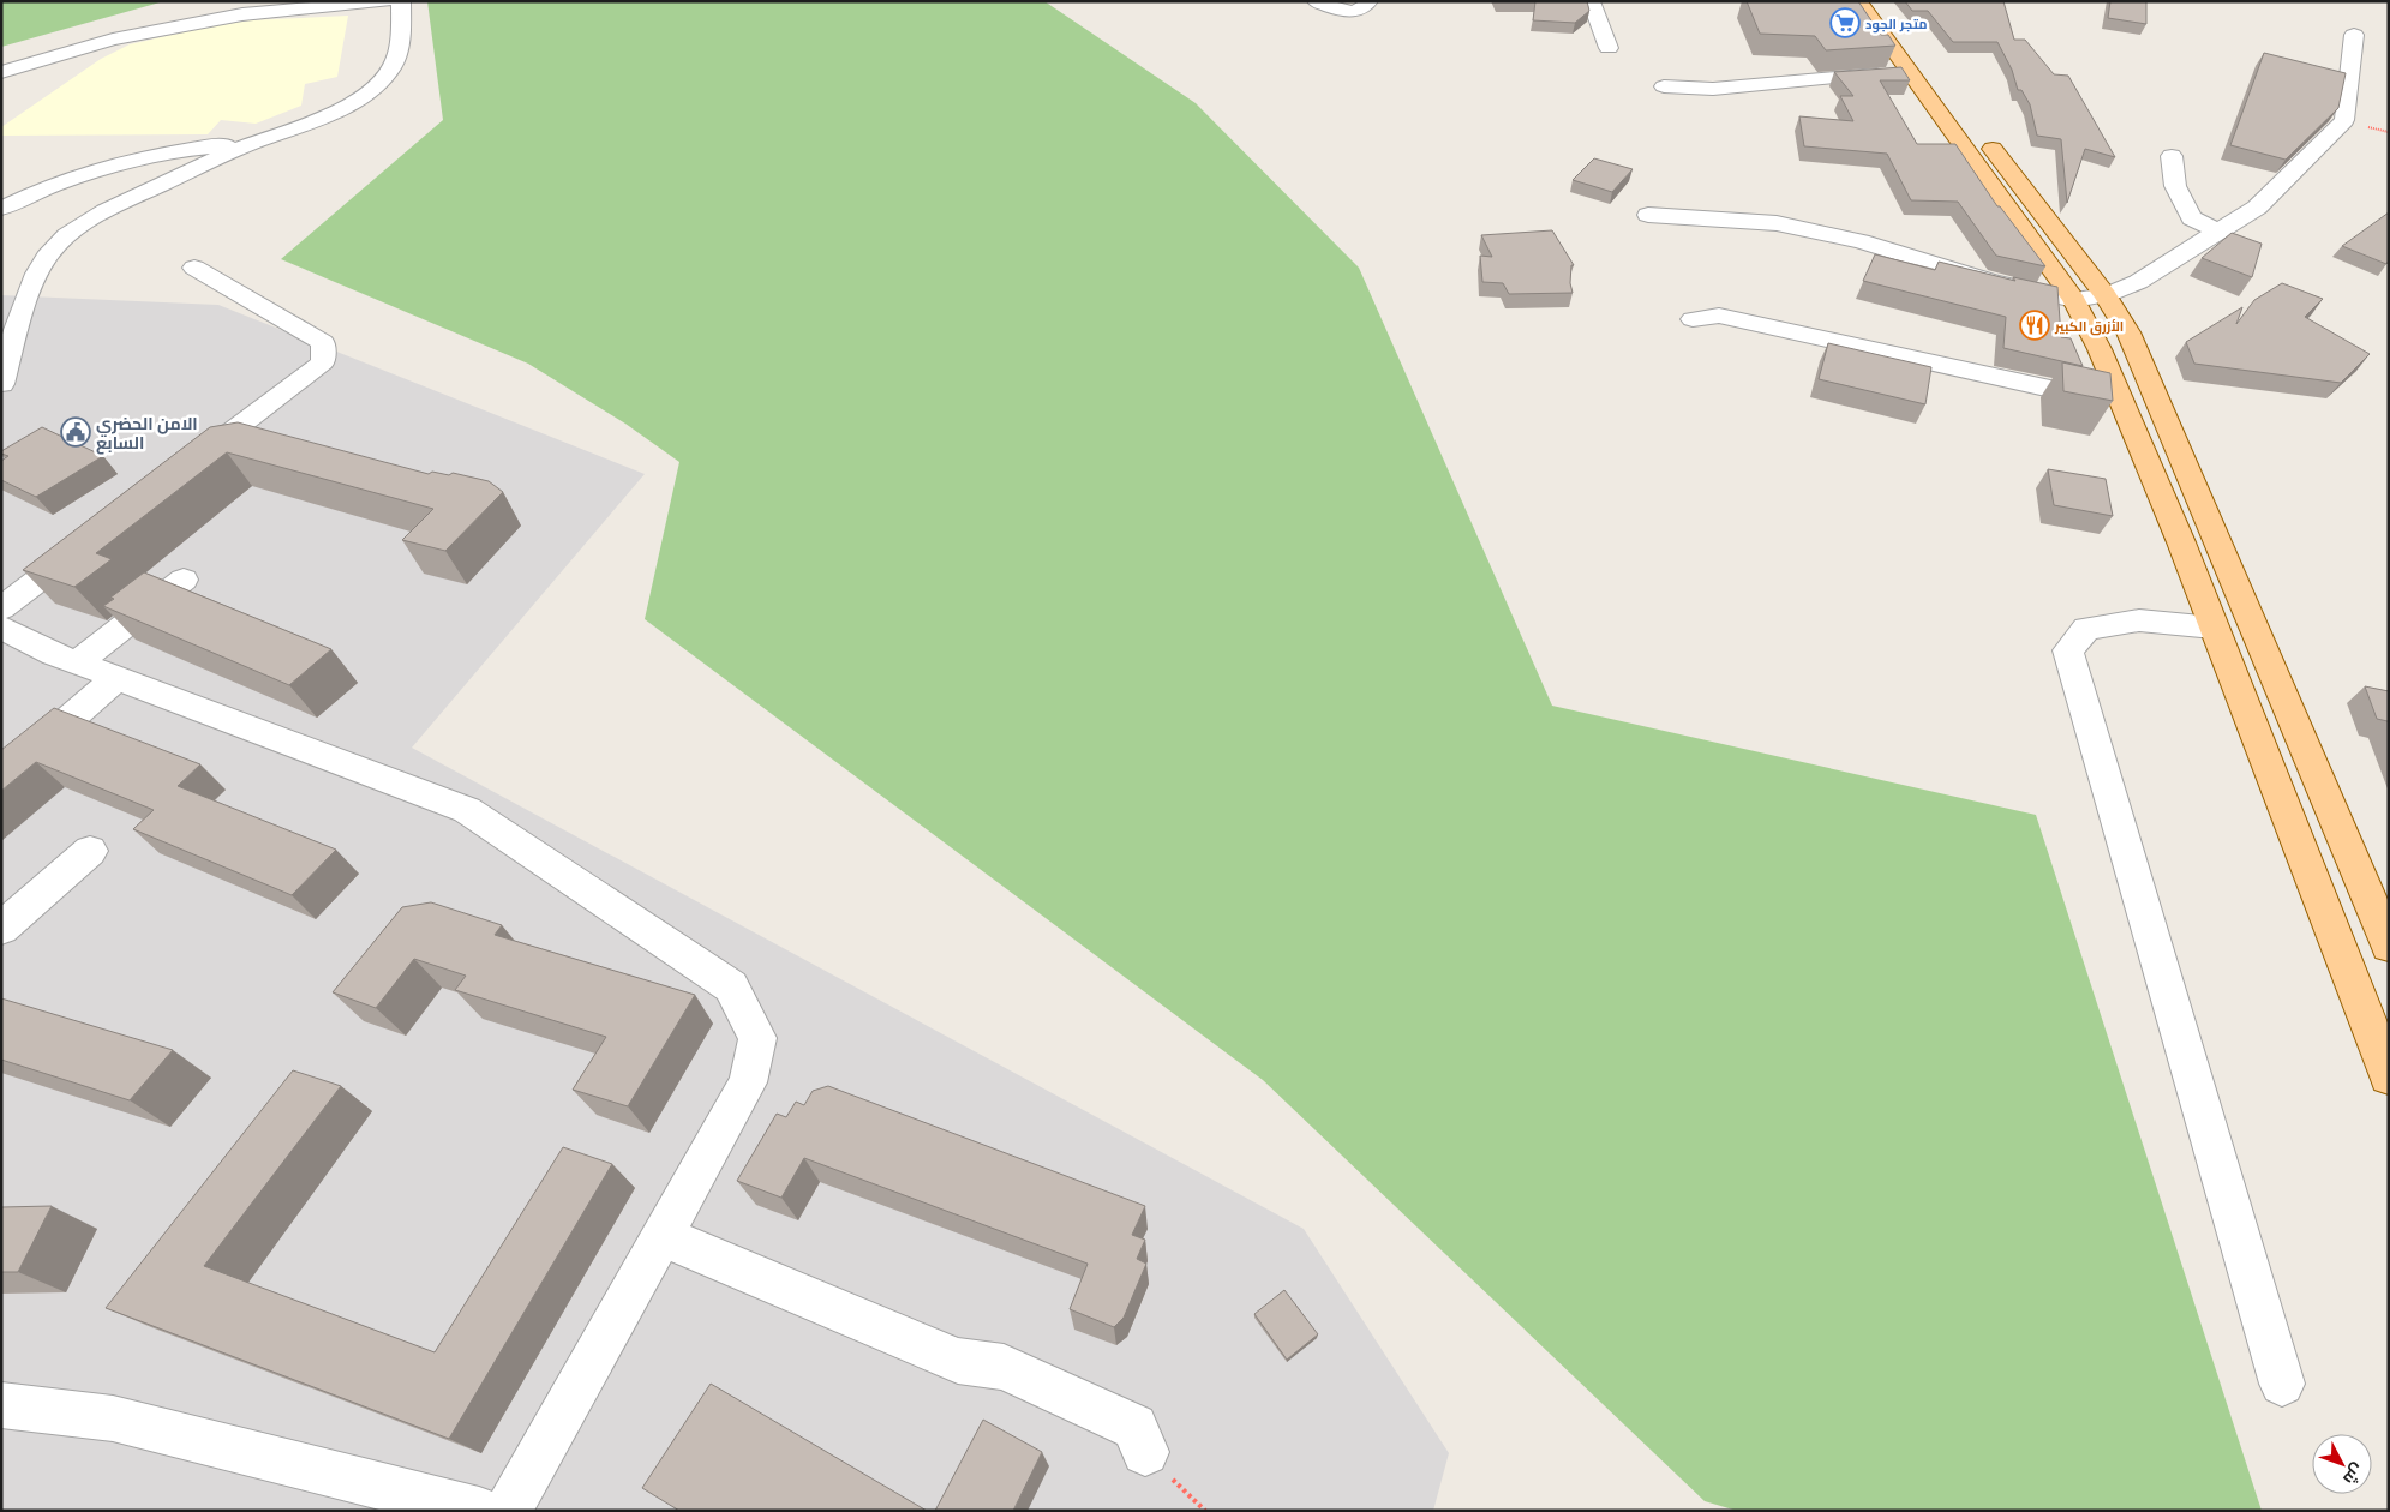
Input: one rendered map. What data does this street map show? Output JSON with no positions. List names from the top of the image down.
{
  "places": {
    "supermarket": ["متجر الجود"],
    "restaurant": ["الأزرق الكبير"],
    "public building": ["الامن الحضري السابع"]
  },
  "north": "bottom right"
}
